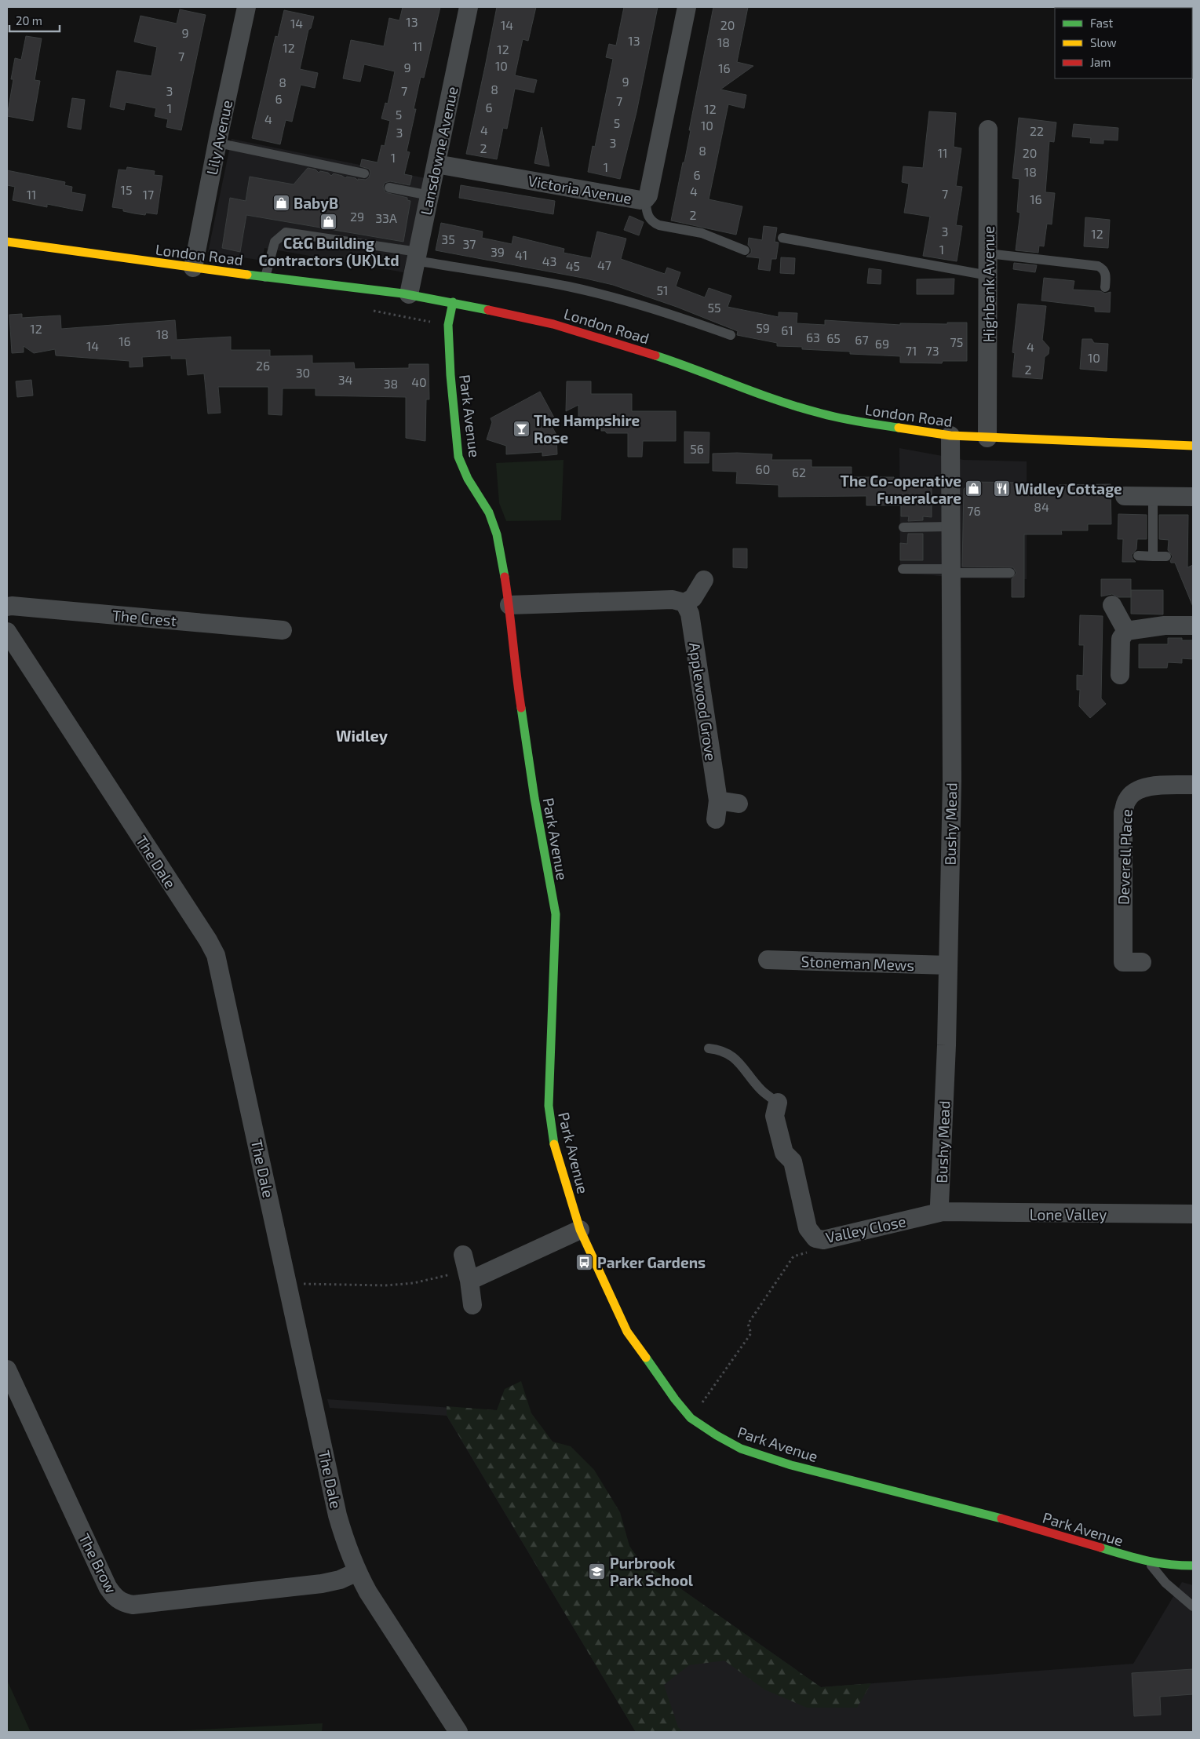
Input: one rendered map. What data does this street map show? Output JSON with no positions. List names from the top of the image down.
{
  "streets": {
    "street": [
      "Lily Avenue",
      "Lansdowne Avenue",
      "Victoria Avenue",
      "London Road",
      "Highbank Avenue",
      "Park Avenue",
      "The Crest",
      "Applewood Grove",
      "Bushy Mead",
      "Deverell Place",
      "The Dale",
      "Stoneman Mews",
      "Lone Valley",
      "Valley Close",
      "The Brow"
    ]
  },
  "crossings": [
    ["Lily Avenue", "London Road"],
    ["Lansdowne Avenue", "Victoria Avenue"],
    ["Lansdowne Avenue", "London Road"],
    ["London Road", "Highbank Avenue"],
    ["London Road", "Park Avenue"],
    ["London Road", "Bushy Mead"],
    ["Bushy Mead", "Stoneman Mews"],
    ["Bushy Mead", "Lone Valley"],
    ["Bushy Mead", "Valley Close"],
    ["The Dale", "The Brow"],
    ["Lone Valley", "Valley Close"]
  ],
  "districts": ["Widley"],
  "places": {
    "shop": ["BabyB", "C&G Building Contractors (UK)Ltd", "The Co-operative Funeralcare"],
    "bar": ["The Hampshire Rose"],
    "restaurant": ["Widley Cottage"],
    "bus stop": ["Parker Gardens"],
    "school or university": ["Purbrook Park School"]
  },
  "house_numbers": [
    "13",
    "14",
    "14",
    "20",
    "9",
    "13",
    "18",
    "11",
    "12",
    "12",
    "7",
    "10",
    "9",
    "16",
    "9",
    "8",
    "8",
    "3",
    "7",
    "6",
    "7",
    "6",
    "1",
    "12",
    "5",
    "4",
    "5",
    "10",
    "4",
    "22",
    "3",
    "3",
    "2",
    "8",
    "11",
    "20",
    "1",
    "1",
    "18",
    "6",
    "15",
    "4",
    "7",
    "11",
    "17",
    "16",
    "2",
    "29",
    "33A",
    "3",
    "12",
    "35",
    "37",
    "1",
    "39",
    "41",
    "43",
    "47",
    "45",
    "51",
    "55",
    "59",
    "12",
    "61",
    "18",
    "63",
    "65",
    "67",
    "16",
    "75",
    "69",
    "14",
    "4",
    "71",
    "73",
    "10",
    "26",
    "2",
    "30",
    "34",
    "40",
    "38",
    "56",
    "60",
    "62",
    "84",
    "76"
  ],
  "legend": ["Fast", "Slow", "Jam"],
  "scale_bar": "20 m"
}
